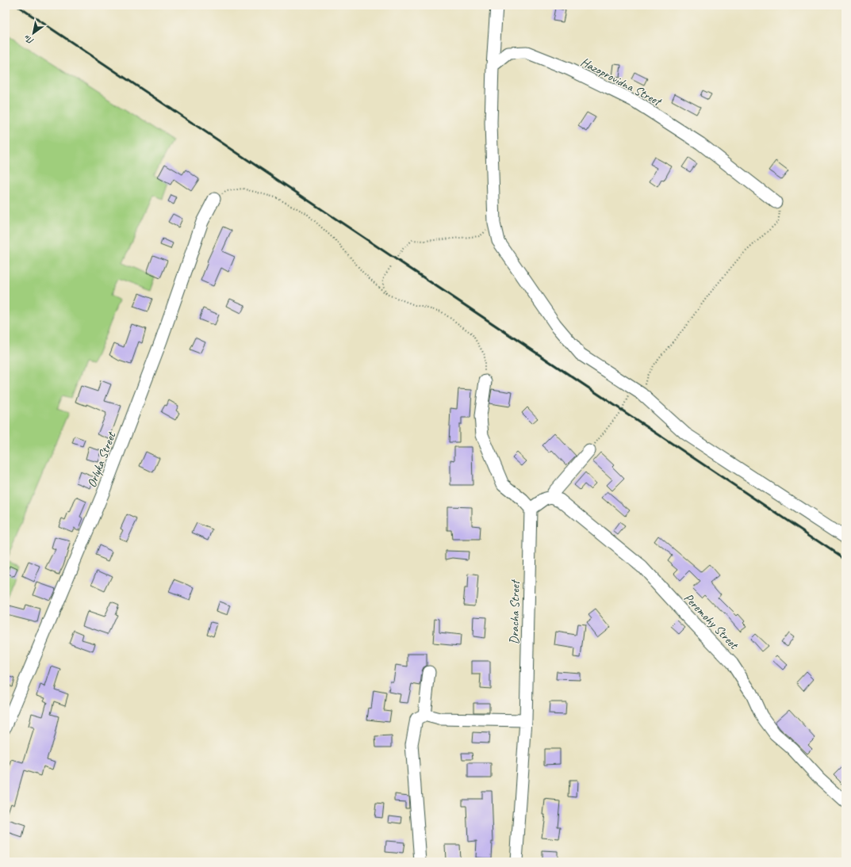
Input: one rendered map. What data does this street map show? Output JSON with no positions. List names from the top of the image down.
{
  "streets": {
    "street": [
      "Hazoprovidna Street",
      "Orlyka Street",
      "Dracha Street",
      "Peremohy Street"
    ]
  },
  "north": "bottom left"
}
